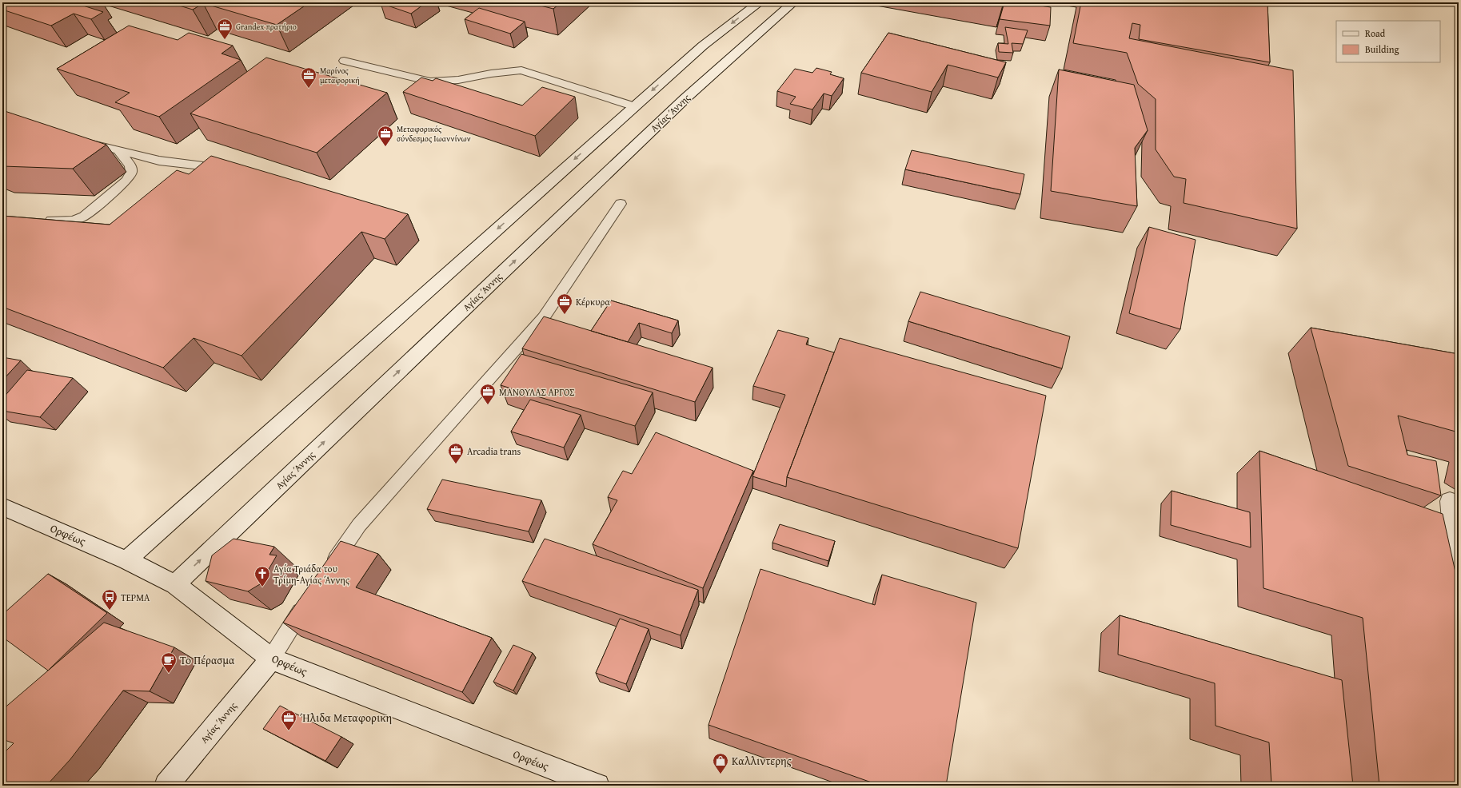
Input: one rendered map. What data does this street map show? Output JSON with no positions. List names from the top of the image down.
{
  "streets": {
    "street": ["Αγίας Άννης", "Ορφέως"]
  },
  "crossings": [
    ["Αγίας Άννης", "Ορφέως"]
  ],
  "places": {
    "office": [
      "Grandex πρατήριο",
      "Μαρίνος μεταφορική",
      "Μεταφορικός σύνδεσμος Ιωαννίνων",
      "Κέρκυρα",
      "ΜΑΝΟΥΛΑΣ ΑΡΓΟΣ",
      "Arcadia trans",
      "Ήλιδα Μεταφορικη"
    ],
    "church": ["Αγία Τριάδα του Τρίμη-Αγίας Άννης"],
    "bus stop": ["ΤΕΡΜΑ"],
    "cafe": ["Το Πέρασμα"],
    "shop": ["Καλλιντερης"]
  },
  "legend": ["Road", "Building"]
}
